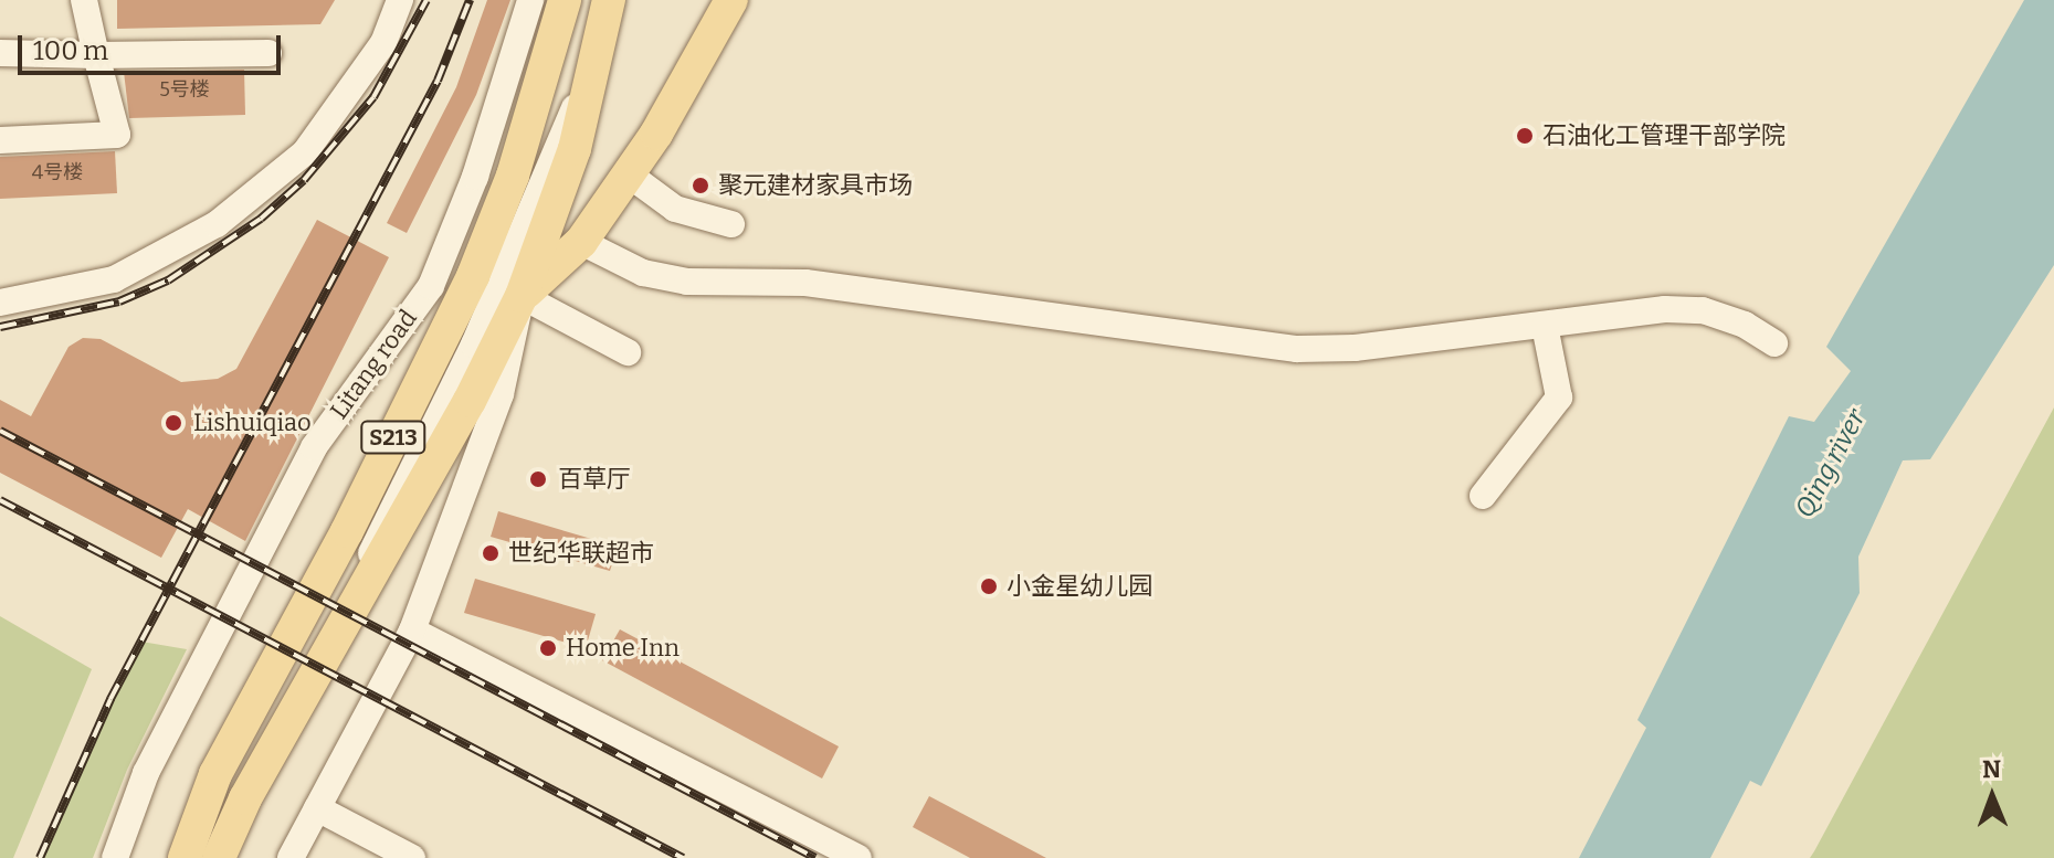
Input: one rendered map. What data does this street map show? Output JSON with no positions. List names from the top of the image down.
{
  "streets": {
    "main road": ["Litang road", "S213"]
  },
  "water": ["Qing river"],
  "places": [
    "石油化工管理干部学院",
    "聚元建材家具市场",
    "Lishuiqiao",
    "百草厅",
    "世纪华联超市",
    "小金星幼儿园",
    "Home Inn"
  ],
  "house_numbers": ["5号楼", "4号楼"],
  "scale_bar": "100 m",
  "north": "top"
}
